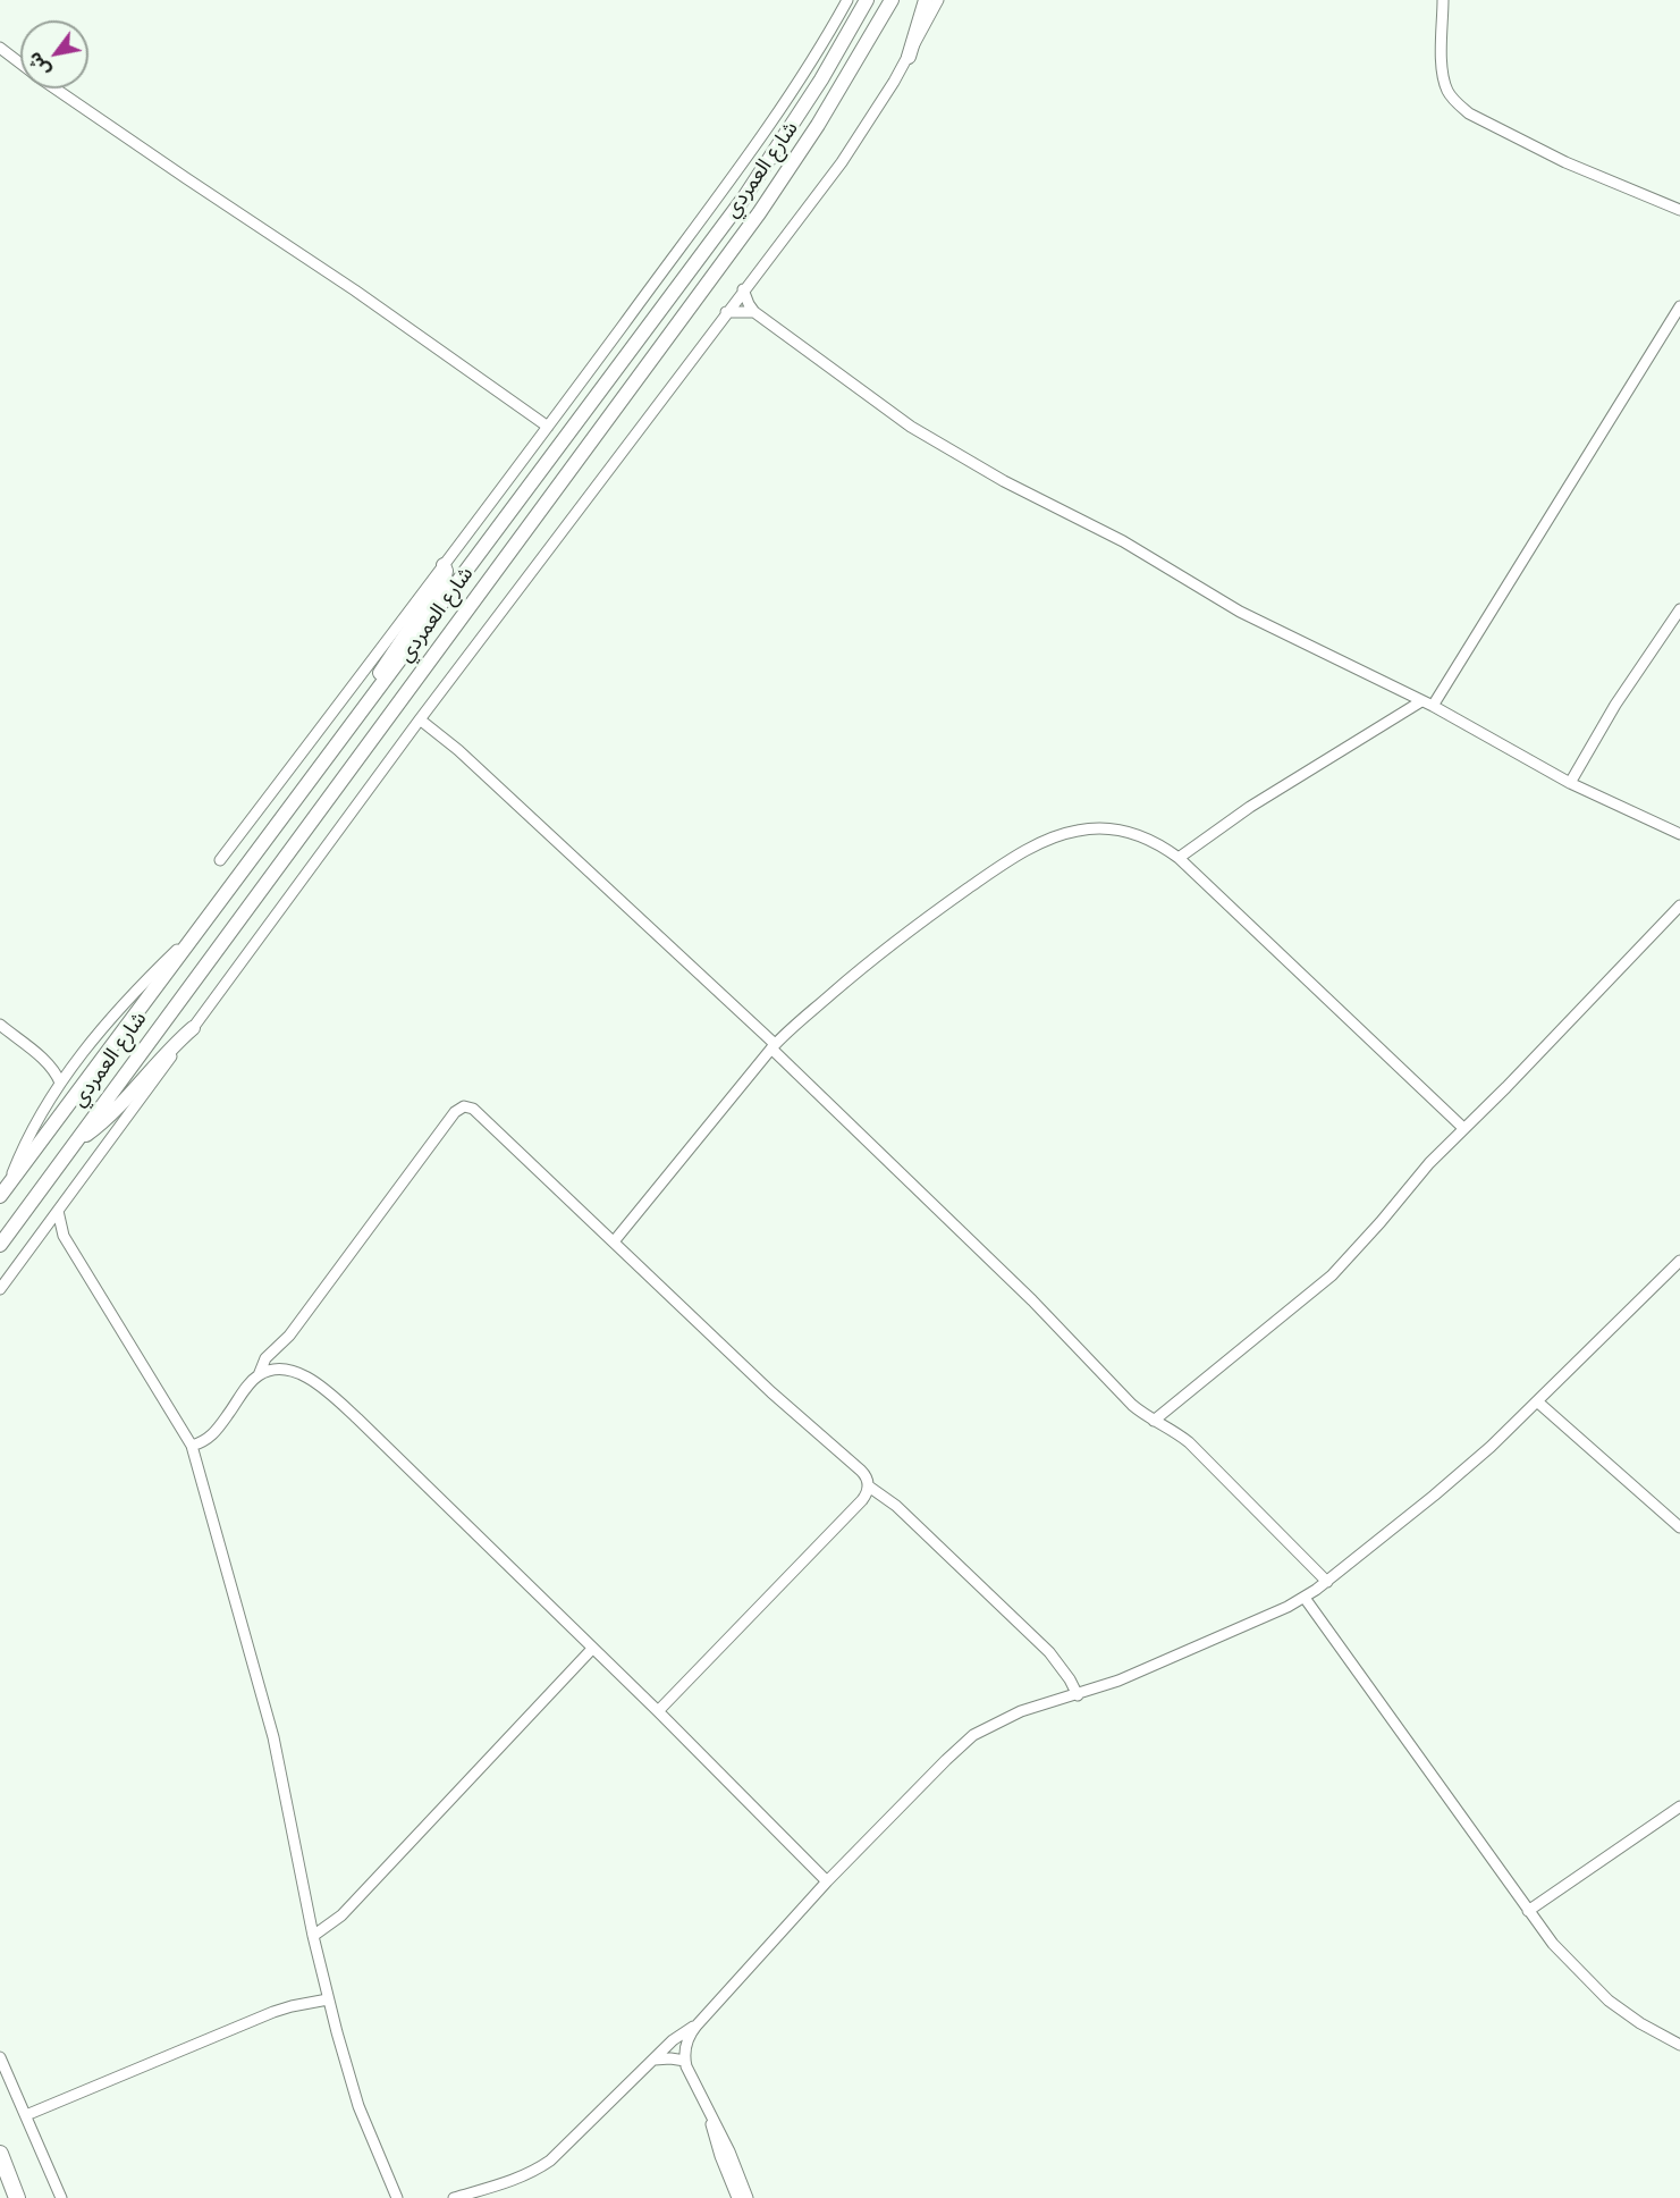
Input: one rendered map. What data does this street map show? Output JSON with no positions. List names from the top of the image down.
{
  "streets": {
    "main road": ["شارع العمردي"]
  },
  "north": "bottom left"
}
